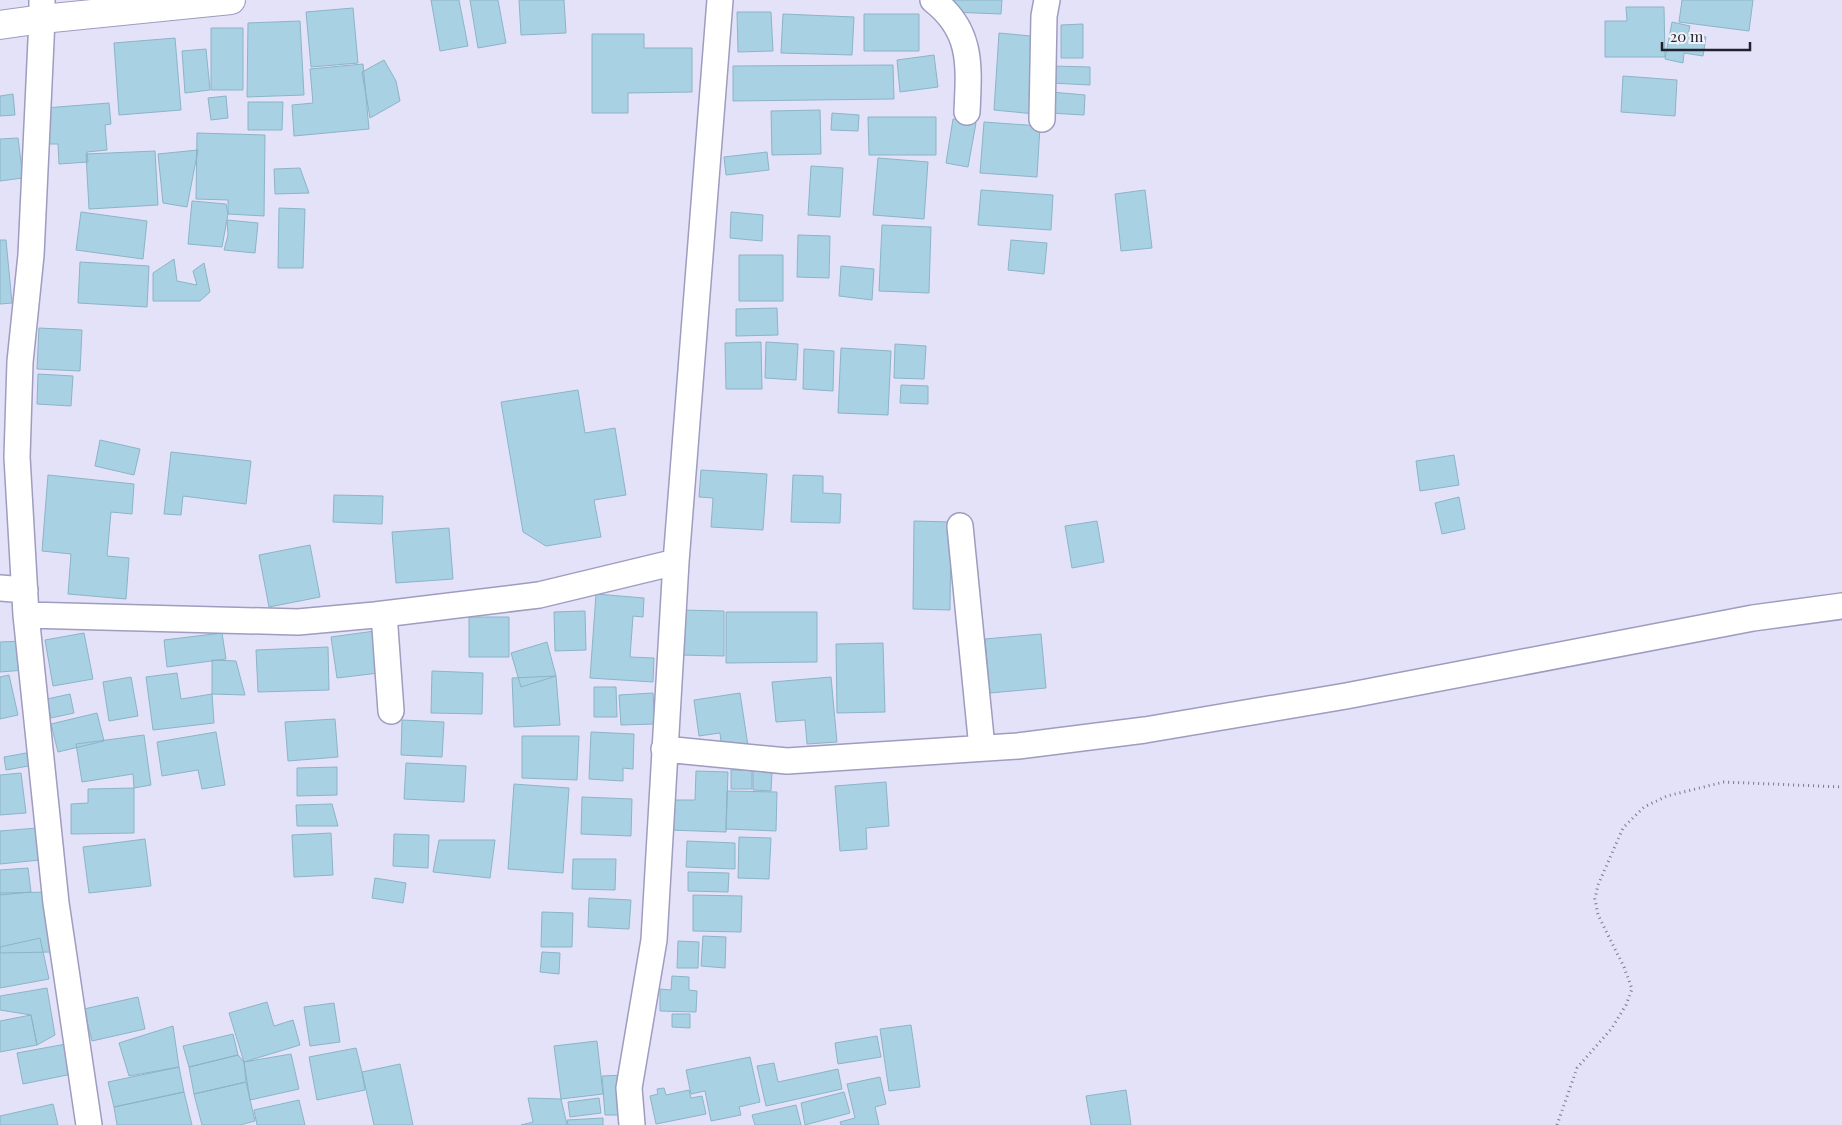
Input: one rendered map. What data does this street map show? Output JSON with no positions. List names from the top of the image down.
{
  "scale_bar": "20 m"
}
